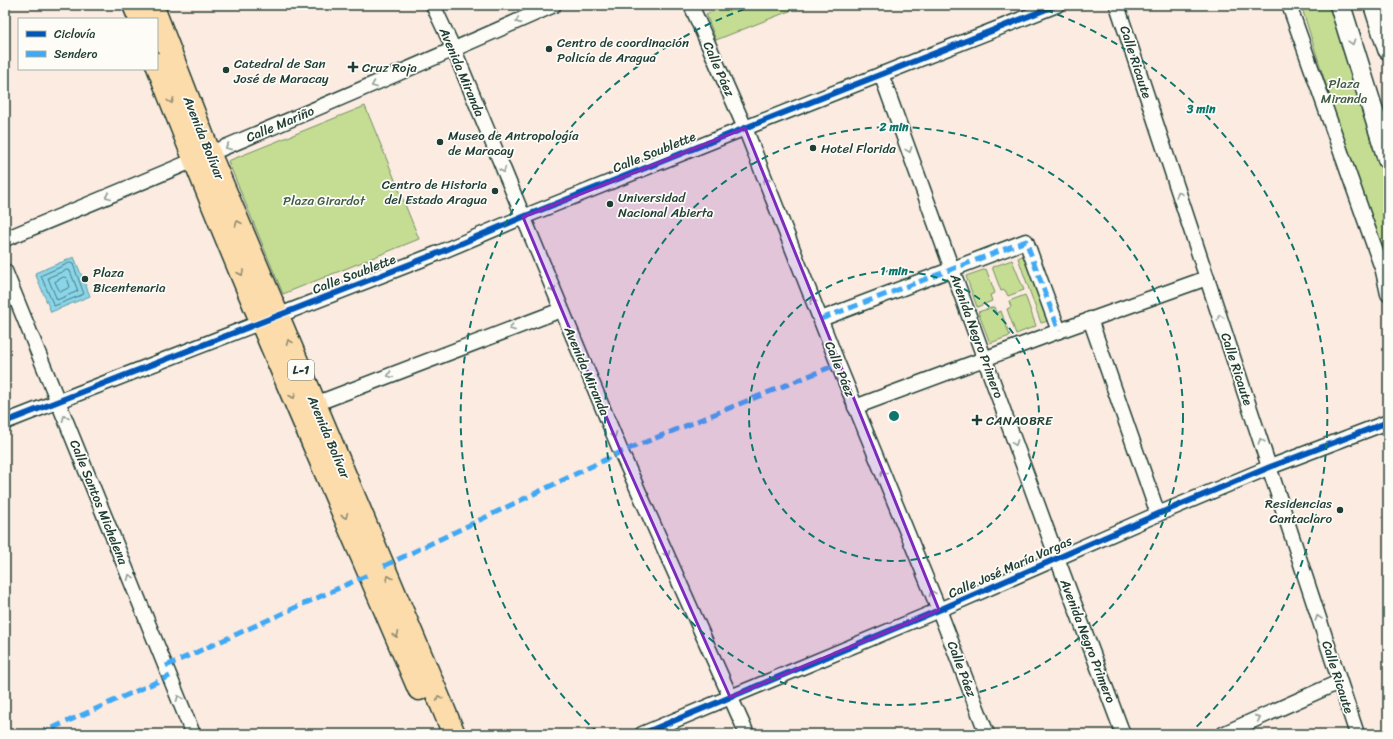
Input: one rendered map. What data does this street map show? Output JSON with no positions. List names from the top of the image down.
{
  "streets": {
    "main road": ["Avenida Bolívar", "L-1"],
    "street": [
      "Calle Ricaute",
      "Calle Páez",
      "Avenida Miranda",
      "Calle Mariño",
      "Calle Soublette",
      "Avenida Negro Primero",
      "Calle Santos Michelena",
      "Calle José María Vargas"
    ]
  },
  "crossings": [
    ["Calle Ricaute", "Calle José María Vargas"],
    ["Calle Páez", "Calle Soublette"],
    ["Calle Páez", "Calle José María Vargas"],
    ["Avenida Miranda", "Calle Mariño"],
    ["Avenida Miranda", "Calle Soublette"],
    ["Avenida Miranda", "Calle José María Vargas"],
    ["Calle Mariño", "Avenida Bolívar"],
    ["Avenida Bolívar", "Calle Soublette"],
    ["Calle Soublette", "Avenida Negro Primero"],
    ["Calle Soublette", "Calle Santos Michelena"],
    ["Avenida Negro Primero", "Calle José María Vargas"]
  ],
  "one_way": [
    "Calle Ricaute",
    "Calle Páez",
    "Avenida Miranda",
    "Calle Mariño",
    "Calle Santos Michelena"
  ],
  "parks": ["Plaza Miranda", "Plaza Girardot"],
  "places": {
    "other": [
      "Centro de coordinación Policía de Aragua",
      "Catedral de San José de Maracay",
      "Museo de Antropología de Maracay",
      "Hotel Florida",
      "Centro de Historia del Estado Aragua",
      "Universidad Nacional Abierta",
      "Plaza Bicentenaria",
      "Residencias Cantaclaro"
    ],
    "health": ["Cruz Roja", "CANAOBRE"]
  },
  "legend": ["Ciclovía", "Sendero"],
  "rings": ["3 min", "2 min", "1 min"]
}
